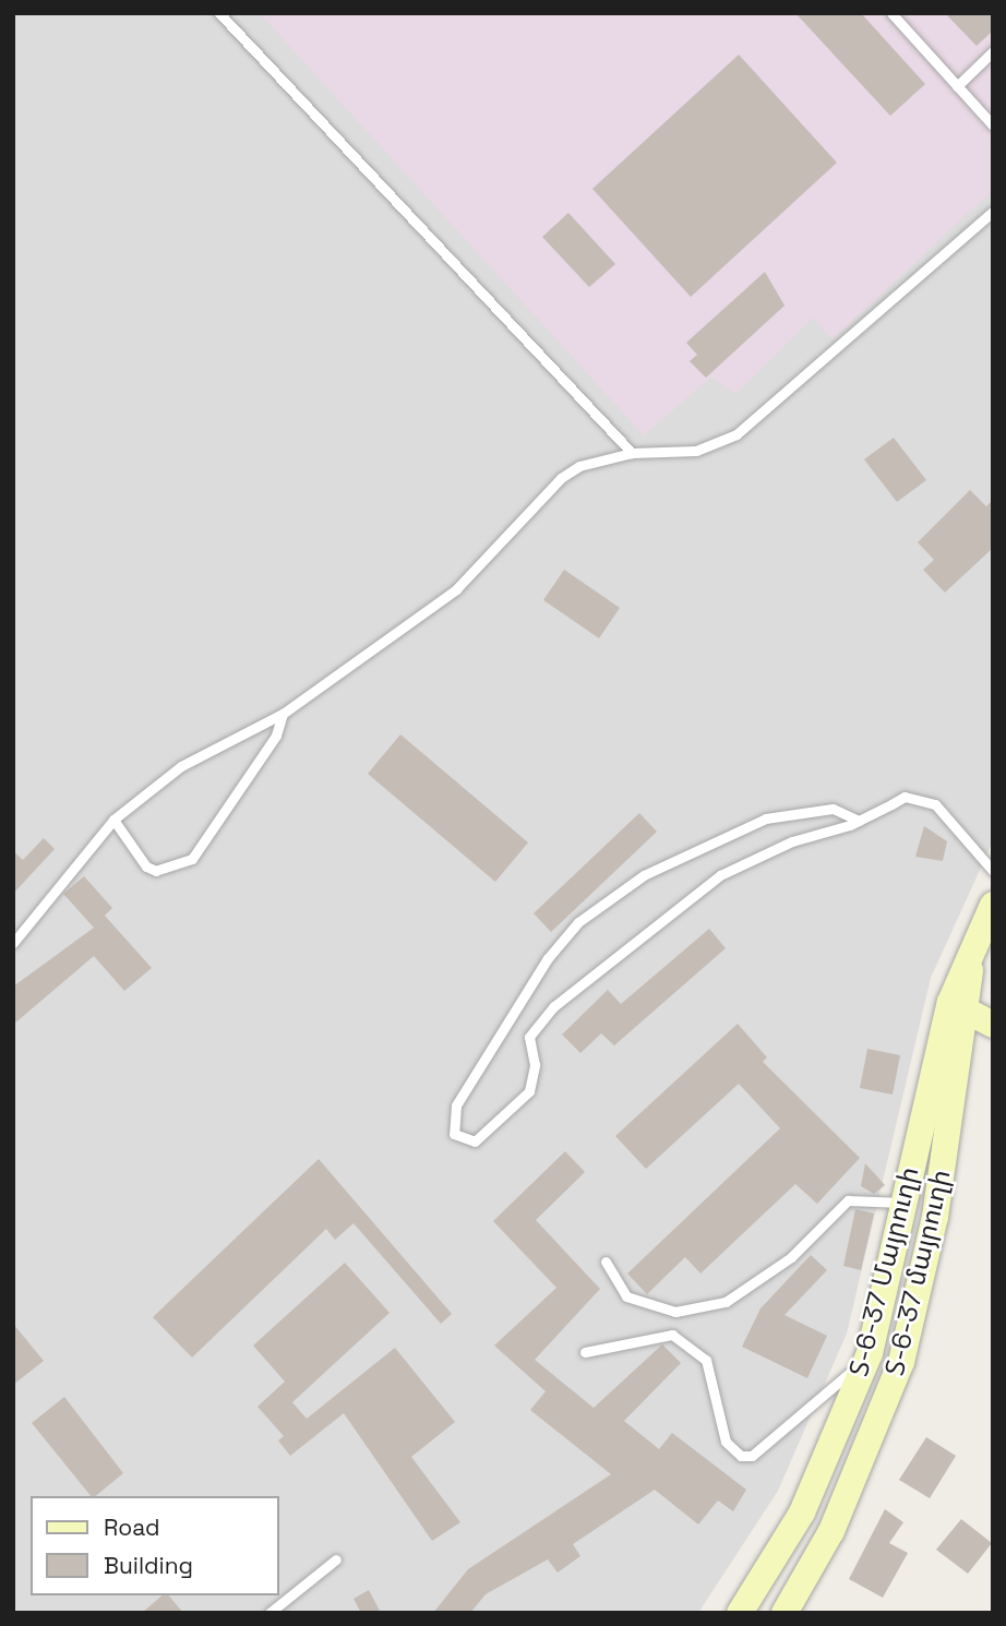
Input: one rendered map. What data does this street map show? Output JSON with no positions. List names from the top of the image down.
{
  "streets": {
    "main road": ["Տ-6-37 Մայրուղի", "Տ-6-37 մայրուղի"]
  },
  "crossings": [
    ["Տ-6-37 Մայրուղի", "Տ-6-37 մայրուղի"]
  ],
  "legend": ["Road", "Building"]
}
